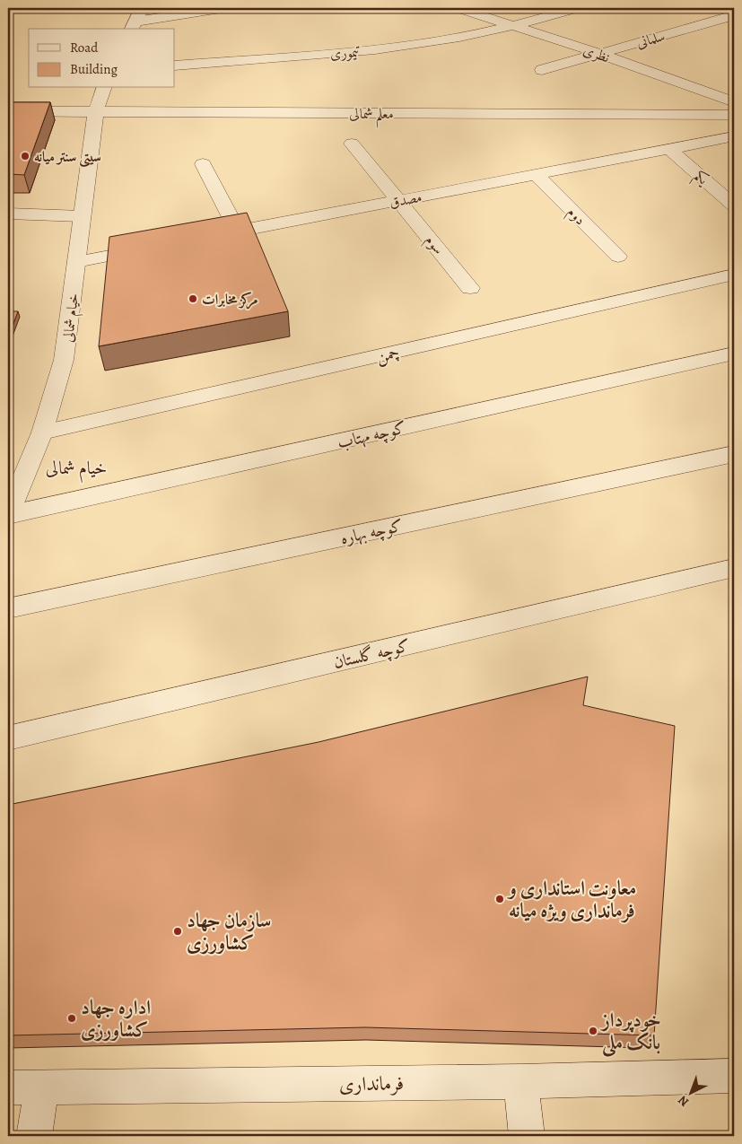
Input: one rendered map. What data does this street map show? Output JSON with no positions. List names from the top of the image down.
{
  "streets": {
    "street": [
      "سلمانی",
      "تیموری",
      "نظری",
      "معلم شمالی",
      "یکم",
      "مصدق",
      "دوم",
      "سوم",
      "خیام شمالی",
      "چمن",
      "کوچه مهتاب",
      "کوچه بهاره",
      "کوچه گلستان",
      "فرمانداری"
    ]
  },
  "crossings": [
    ["سلمانی", "نظری"],
    ["تیموری", "نظری"],
    ["معلم شمالی", "خیام شمالی"],
    ["یکم", "مصدق"],
    ["مصدق", "دوم"],
    ["مصدق", "سوم"],
    ["خیام شمالی", "چمن"],
    ["خیام شمالی", "کوچه مهتاب"]
  ],
  "districts": ["خیام شمالی"],
  "places": [
    "سیتی سنتر میانه",
    "مرکز مخابرات",
    "معاونت استانداری و فرمانداری ویژه میانه",
    "سازمان جهاد کشاورزی",
    "اداره جهاد کشاورزی",
    "خودپرداز بانک ملی"
  ],
  "legend": ["Road", "Building"],
  "north": "bottom left"
}
